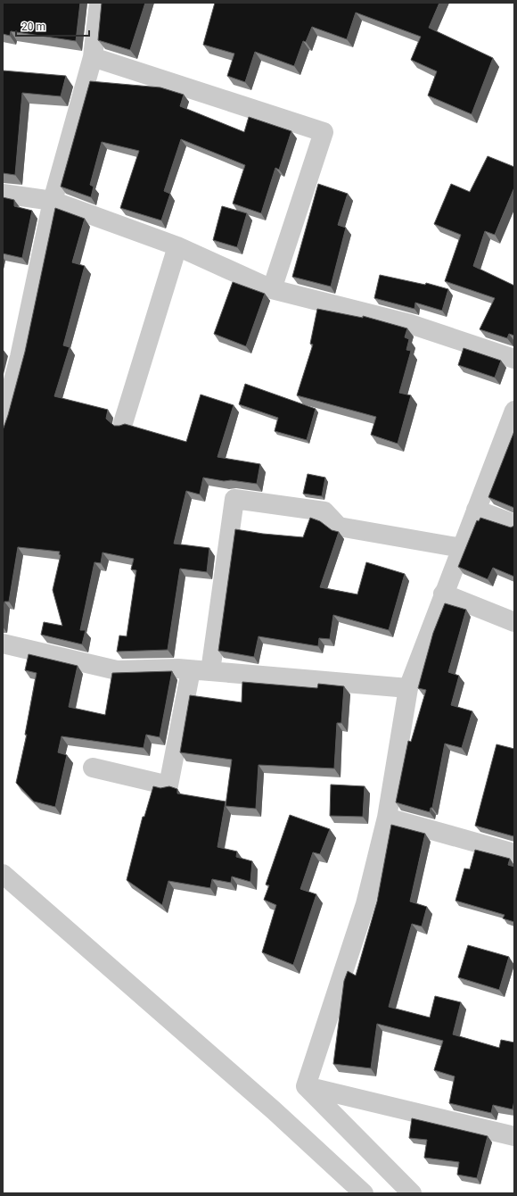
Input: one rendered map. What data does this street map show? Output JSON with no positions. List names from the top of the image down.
{
  "scale_bar": "20 m"
}
